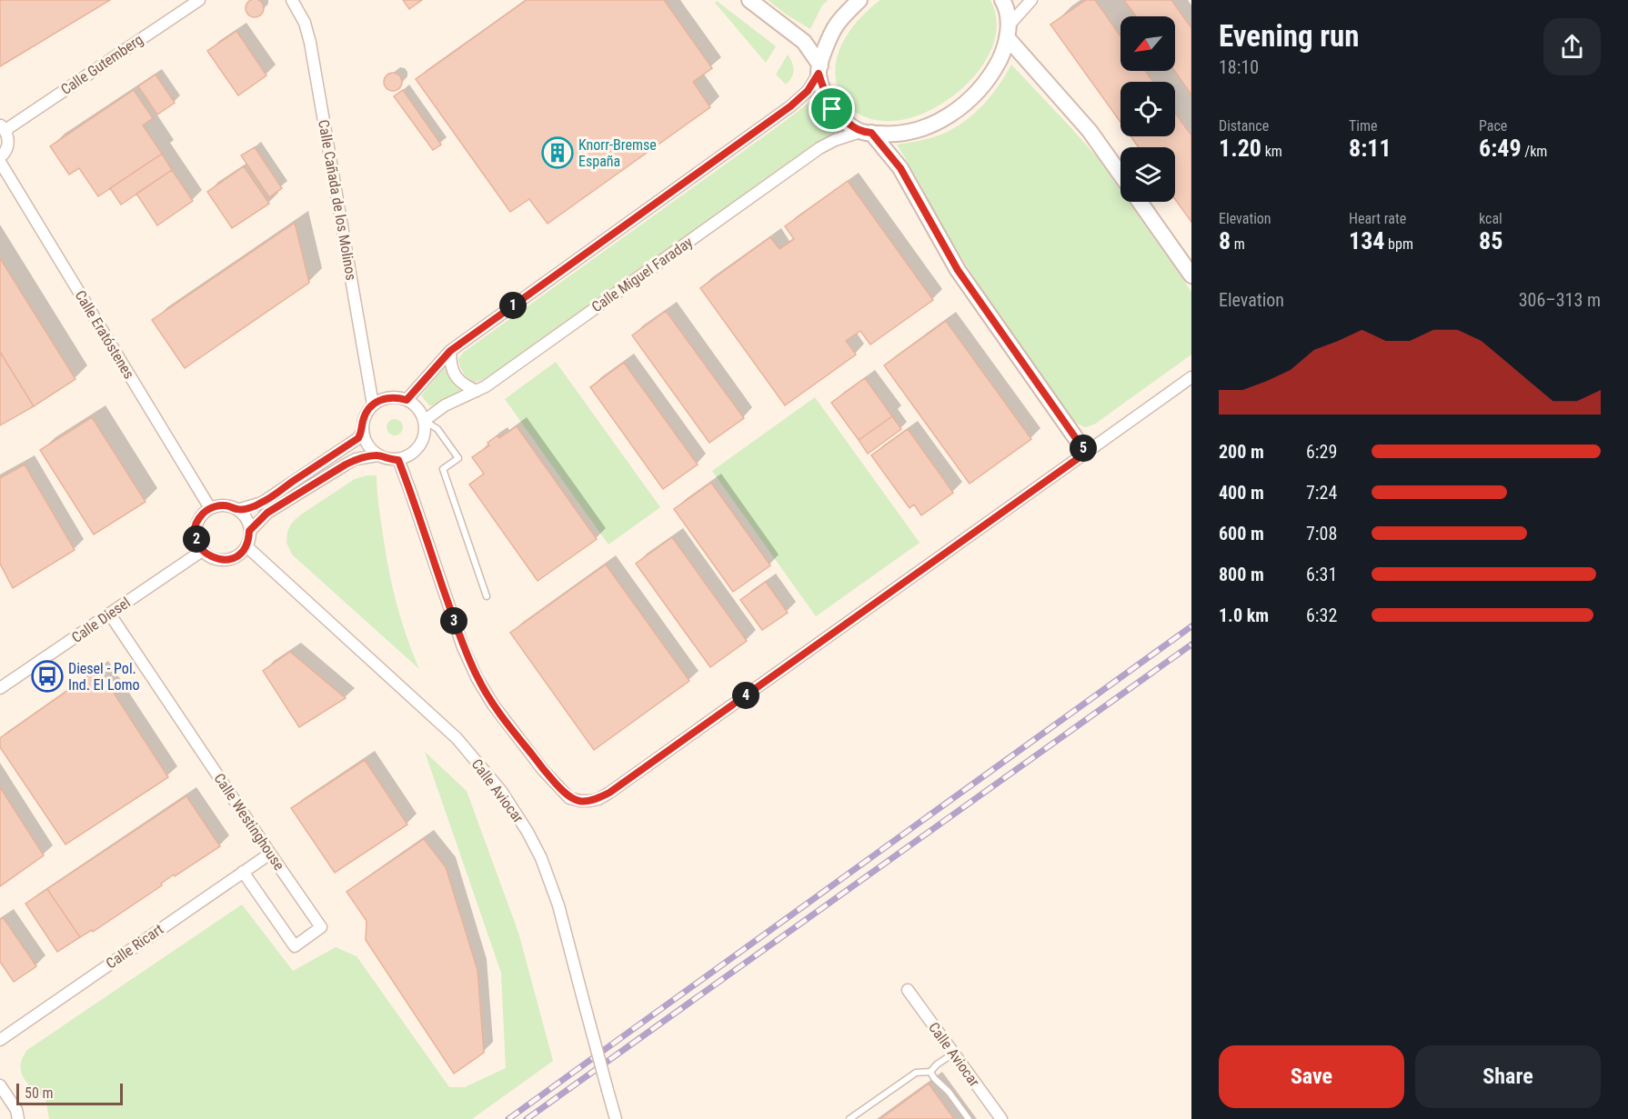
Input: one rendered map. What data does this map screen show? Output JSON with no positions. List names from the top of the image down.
{
  "streets": {
    "street": [
      "Calle Gutemberg",
      "Calle Cañada de los Molinos",
      "Calle Miguel Faraday",
      "Calle Eratóstenes",
      "Calle Diesel",
      "Calle Aviocar",
      "Calle Westinghouse",
      "Calle Ricart"
    ]
  },
  "crossings": [
    ["Calle Cañada de los Molinos", "Calle Miguel Faraday"],
    ["Calle Eratóstenes", "Calle Diesel"],
    ["Calle Eratóstenes", "Calle Aviocar"],
    ["Calle Diesel", "Calle Aviocar"],
    ["Calle Diesel", "Calle Westinghouse"],
    ["Calle Westinghouse", "Calle Ricart"]
  ],
  "places": {
    "building": ["Knorr-Bremse España"],
    "bus stop": ["Diesel - Pol. Ind. El Lomo"]
  },
  "scale_bar": "50 m",
  "north": "bottom left",
  "page": {
    "heading": ["Evening run", "18:10"],
    "stats": [
      ["Distance", "1.20 km"],
      ["Time", "8:11"],
      ["Pace", "6:49 /km"],
      ["Elevation", "8 m"],
      ["Heart rate", "134 bpm"],
      ["kcal", "85"]
    ],
    "chart": ["Elevation", "306–313 m"],
    "pins": [
      "1",
      "5",
      "2",
      "3",
      "4"
    ],
    "list": [
      {
        "name": "200 m",
        "note": "6:29"
      },
      {
        "name": "400 m",
        "note": "7:24"
      },
      {
        "name": "600 m",
        "note": "7:08"
      },
      {
        "name": "800 m",
        "note": "6:31"
      },
      {
        "name": "1.0 km",
        "note": "6:32"
      }
    ],
    "buttons": ["Save", "Share"],
    "scale": "50 m"
  }
}
